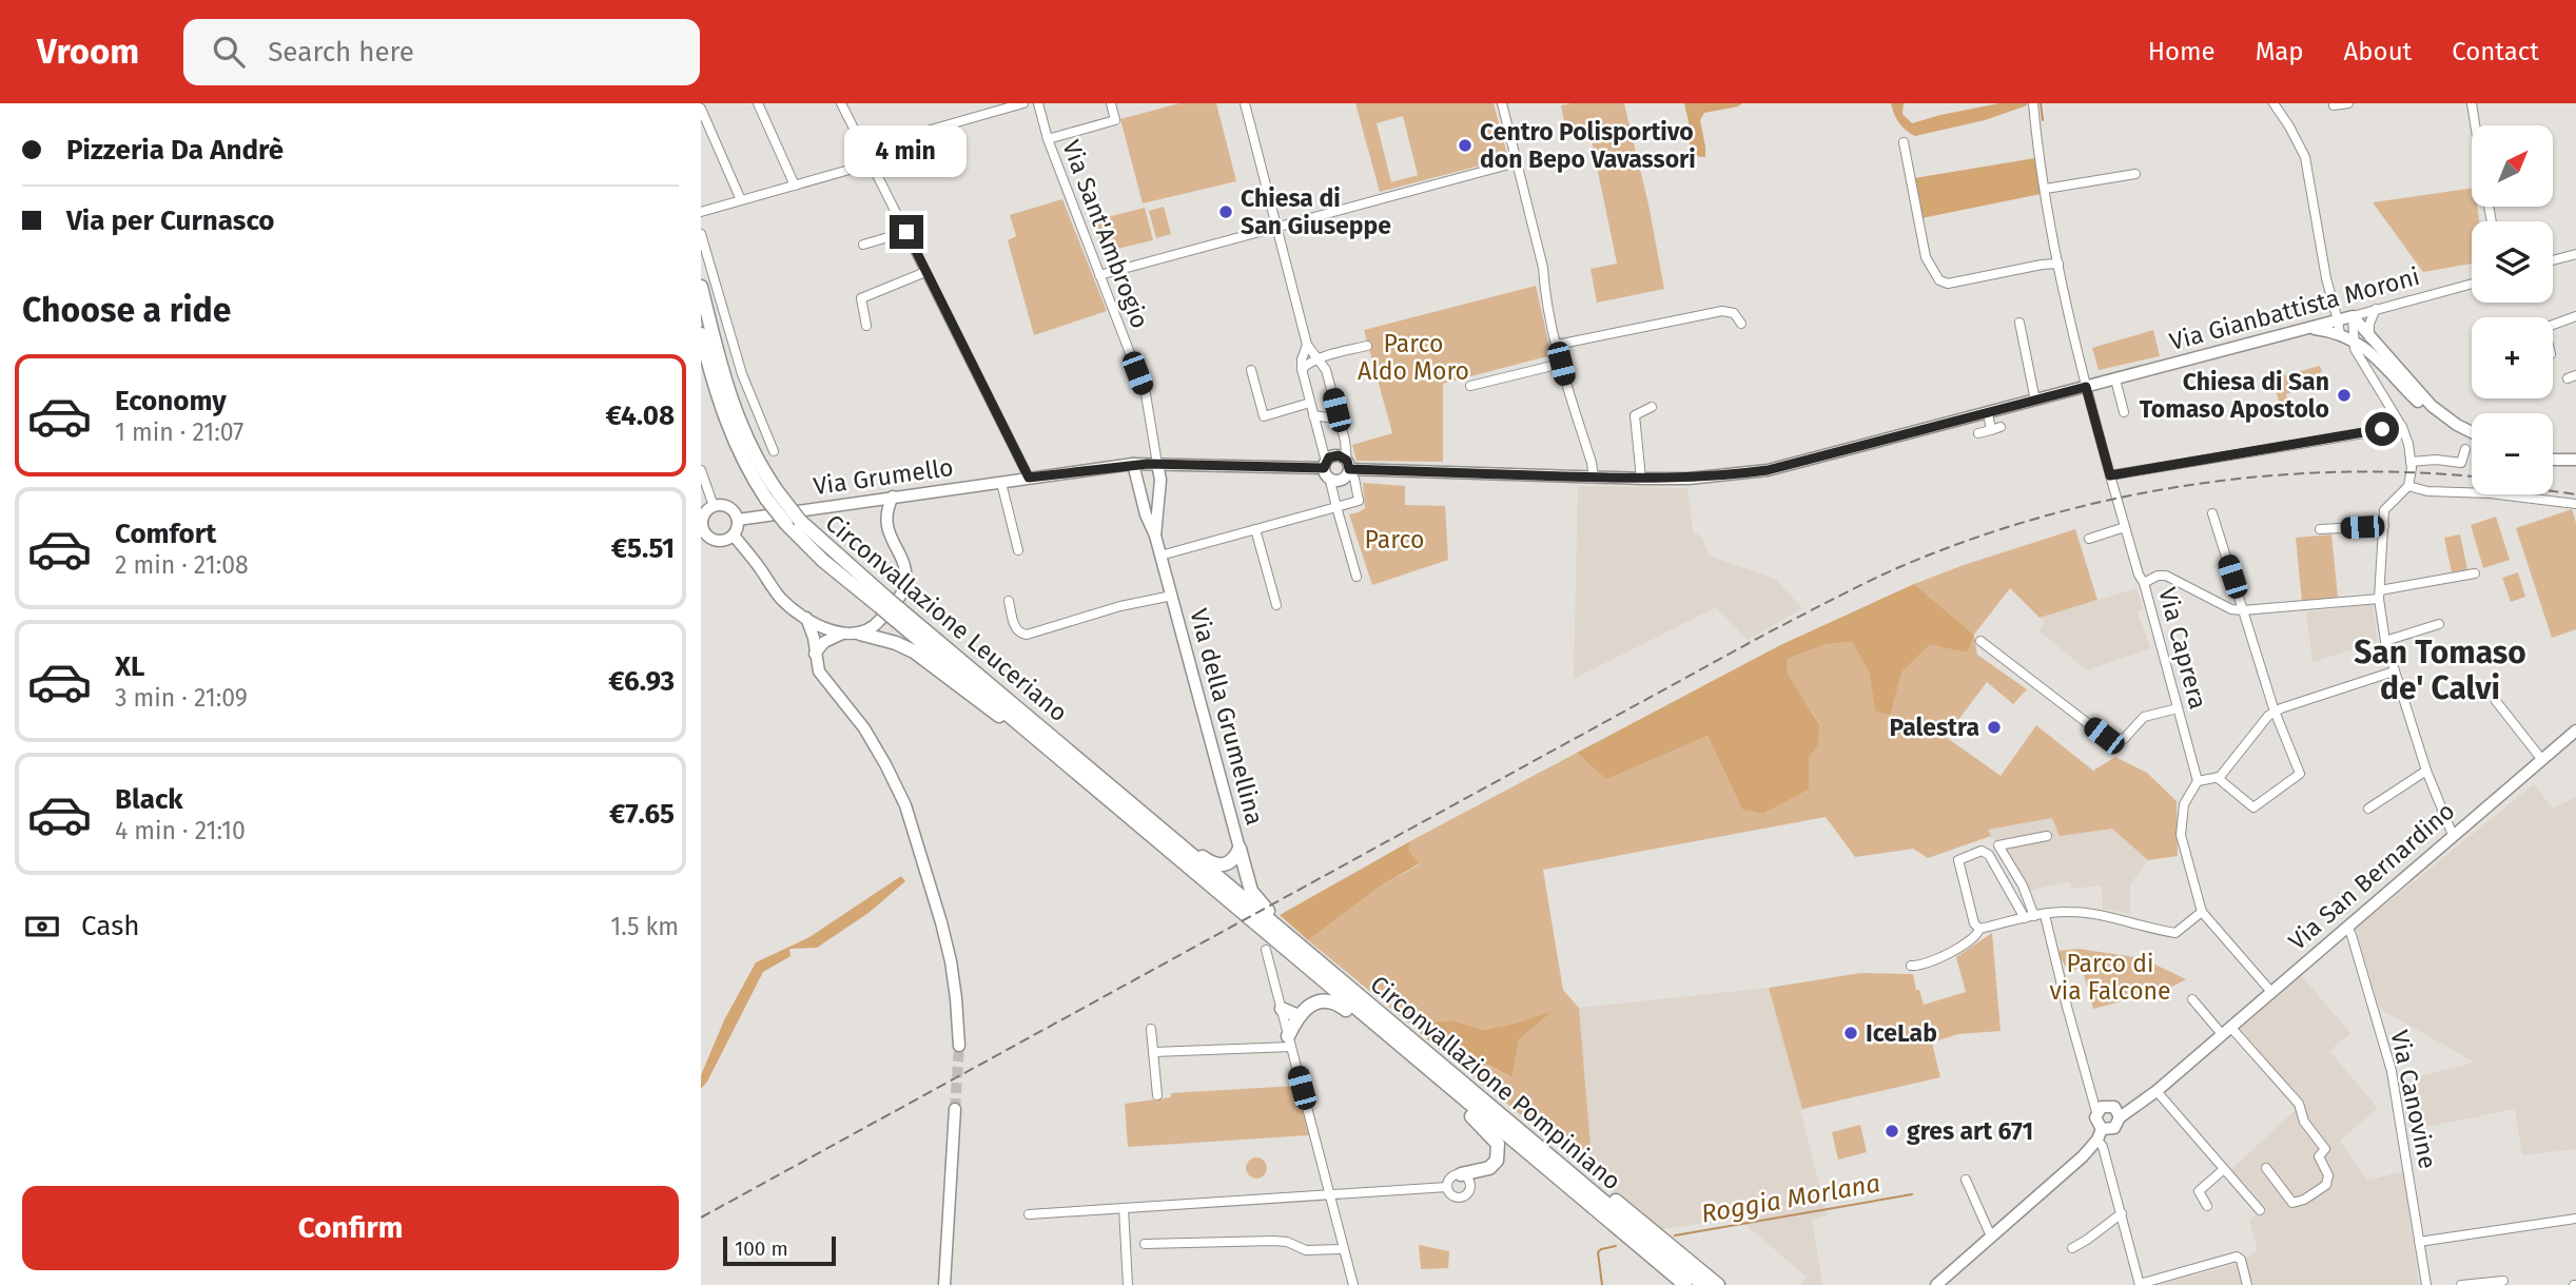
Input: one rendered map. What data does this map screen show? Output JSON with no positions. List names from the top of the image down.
{
  "streets": {
    "highway": ["Circonvallazione Leuceriano", "Circonvallazione Pompiniano"],
    "main road": [
      "Via Gianbattista Moroni",
      "Via Grumello",
      "Via della Grumellina",
      "Via San Bernardino"
    ],
    "street": ["Via Sant'Ambrogio", "Via Caprera", "Via Canovine"]
  },
  "crossings": [
    ["Via Sant'Ambrogio", "Via Gianbattista Moroni"],
    ["Via Sant'Ambrogio", "Via Grumello"],
    ["Via Sant'Ambrogio", "Via della Grumellina"],
    ["Via Gianbattista Moroni", "Via Grumello"],
    ["Via Gianbattista Moroni", "Via Caprera"],
    ["Via Gianbattista Moroni", "Via della Grumellina"],
    ["Via Grumello", "Via della Grumellina"],
    ["Circonvallazione Leuceriano", "Circonvallazione Pompiniano"],
    ["Via San Bernardino", "Via Canovine"]
  ],
  "districts": ["San Tomaso de' Calvi"],
  "water": ["Roggia Morlana"],
  "parks": ["Parco Aldo Moro", "Parco", "Parco di via Falcone"],
  "places": [
    "Centro Polisportivo don Bepo Vavassori",
    "Chiesa di San Giuseppe",
    "Chiesa di San Tomaso Apostolo",
    "Palestra",
    "IceLab",
    "gres art 671"
  ],
  "scale_bar": "100 m",
  "north": "top right",
  "page": {
    "header": "Vroom",
    "search": "Search here",
    "nav": [
      "Home",
      "Map",
      "About",
      "Contact"
    ],
    "banner": ["Pizzeria Da Andrè", "Via per Curnasco"],
    "map_buttons": ["+", "−"],
    "bubble": "4 min",
    "heading": "Choose a ride",
    "list": [
      {
        "name": "Economy",
        "note": "1 min · 21:07",
        "value": "€4.08"
      },
      {
        "name": "Comfort",
        "note": "2 min · 21:08",
        "value": "€5.51"
      },
      {
        "name": "XL",
        "note": "3 min · 21:09",
        "value": "€6.93"
      },
      {
        "name": "Black",
        "note": "4 min · 21:10",
        "value": "€7.65"
      }
    ],
    "pay": ["Cash", "1.5 km"],
    "buttons": "Confirm",
    "scale": "100 m"
  }
}
